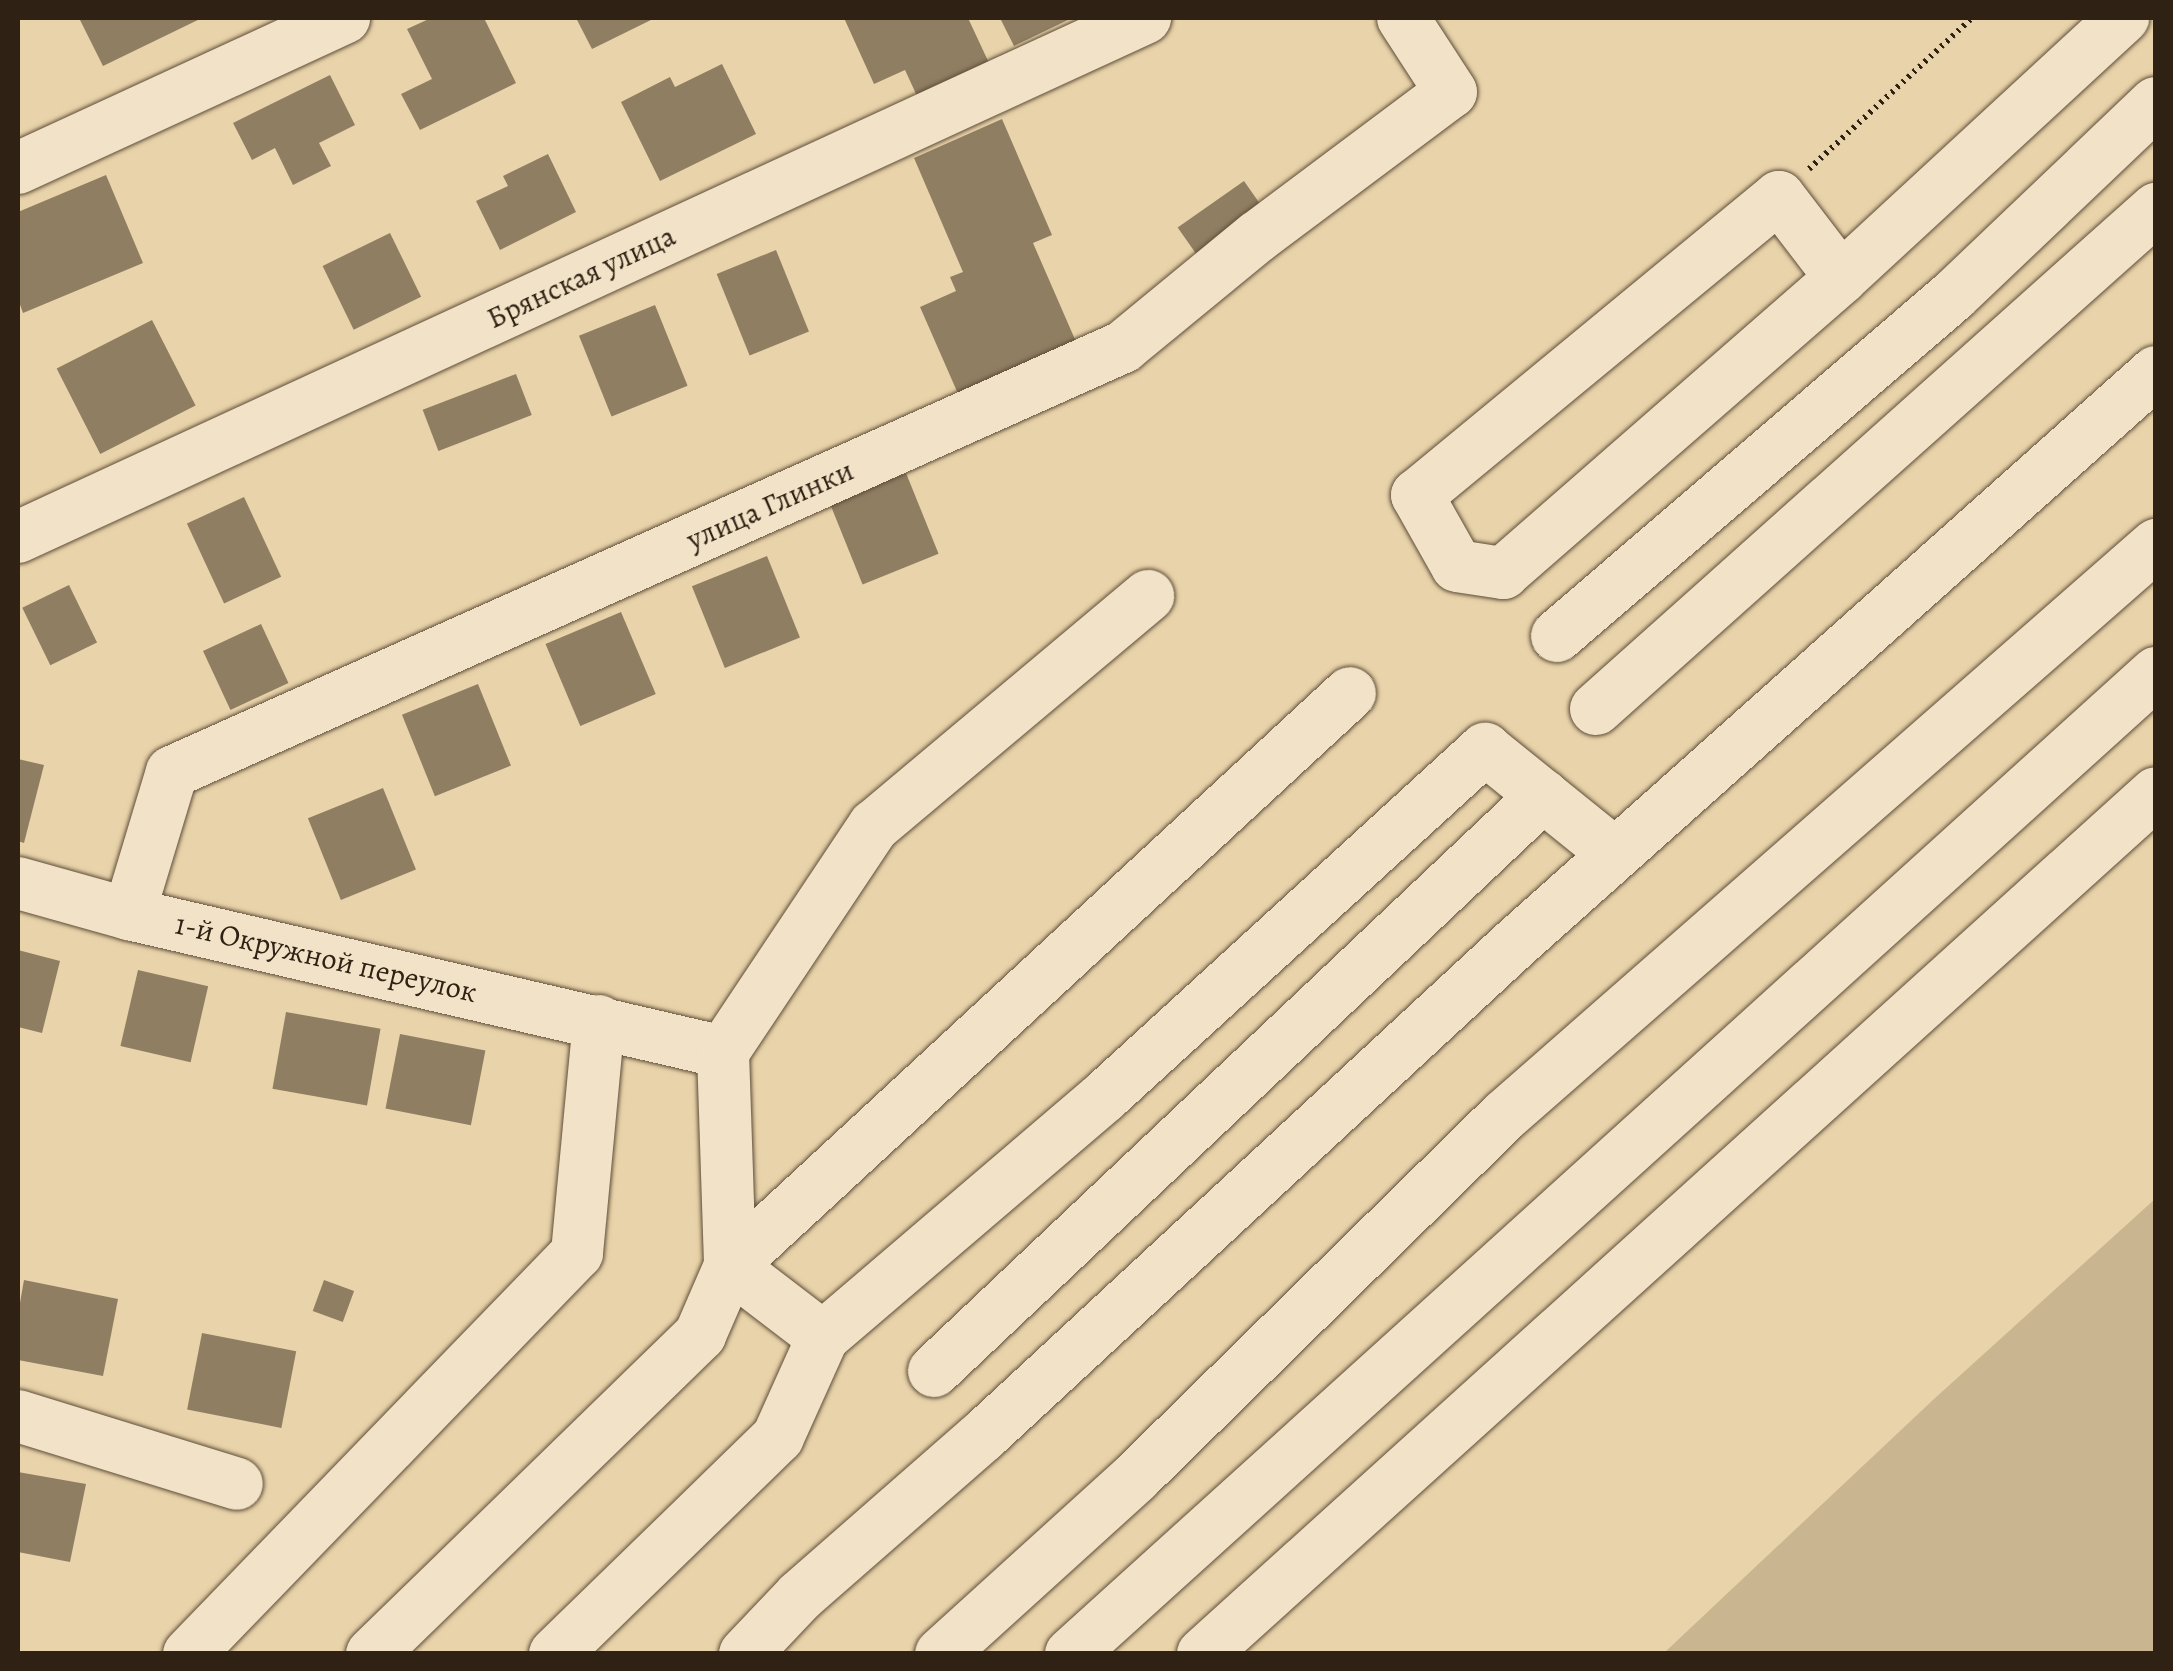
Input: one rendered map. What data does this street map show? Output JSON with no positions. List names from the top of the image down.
{
  "streets": {
    "street": ["Брянская улица", "улица Глинки", "1-й Окружной переулок"]
  },
  "crossings": [
    ["улица Глинки", "1-й Окружной переулок"]
  ]
}
